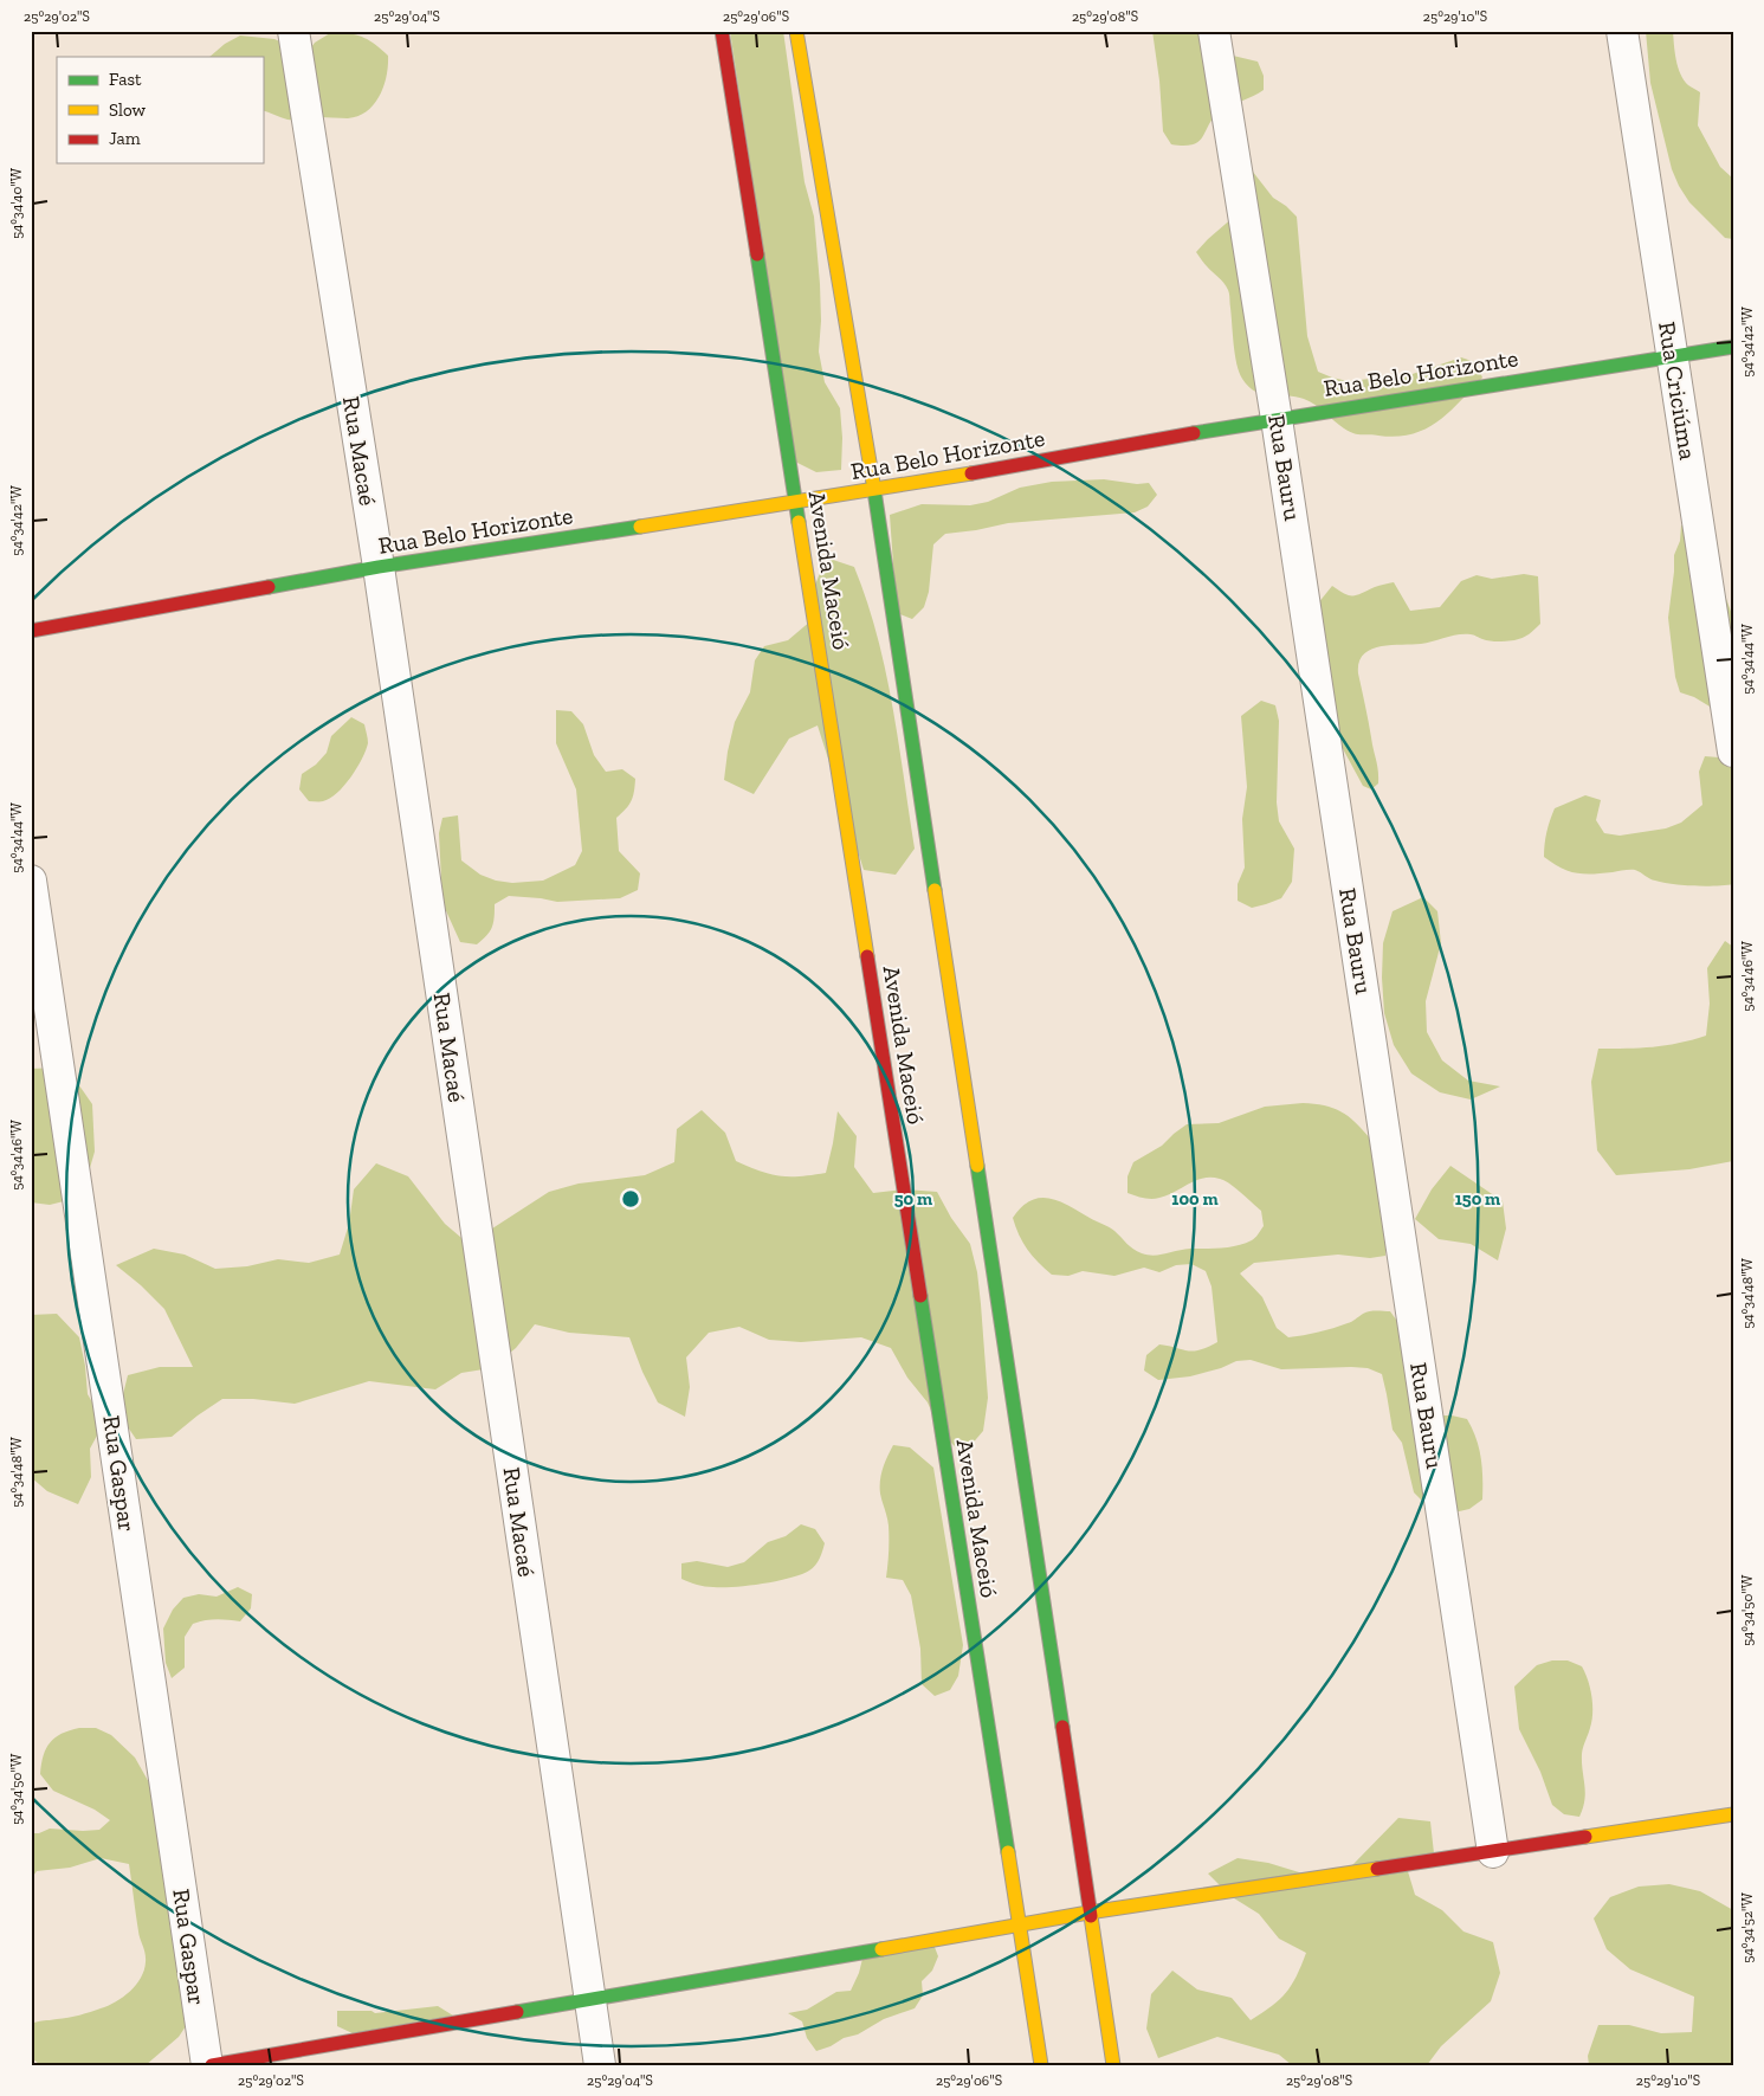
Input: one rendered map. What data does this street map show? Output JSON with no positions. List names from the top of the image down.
{
  "streets": {
    "street": [
      "Rua Belo Horizonte",
      "Rua Criciúma",
      "Rua Macaé",
      "Rua Bauru",
      "Avenida Maceió",
      "Rua Gaspar"
    ]
  },
  "crossings": [
    ["Rua Belo Horizonte", "Rua Criciúma"],
    ["Rua Belo Horizonte", "Rua Macaé"],
    ["Rua Belo Horizonte", "Rua Bauru"],
    ["Rua Belo Horizonte", "Avenida Maceió"]
  ],
  "legend": ["Fast", "Slow", "Jam"],
  "coordinates": [
    "25°29'02\"S",
    "25°29'04\"S",
    "25°29'06\"S",
    "25°29'08\"S",
    "25°29'10\"S",
    "54°34'40\"W",
    "54°34'42\"W",
    "54°34'44\"W",
    "54°34'46\"W",
    "54°34'48\"W",
    "54°34'50\"W",
    "54°34'52\"W"
  ],
  "rings": ["50 m", "100 m", "150 m"]
}
